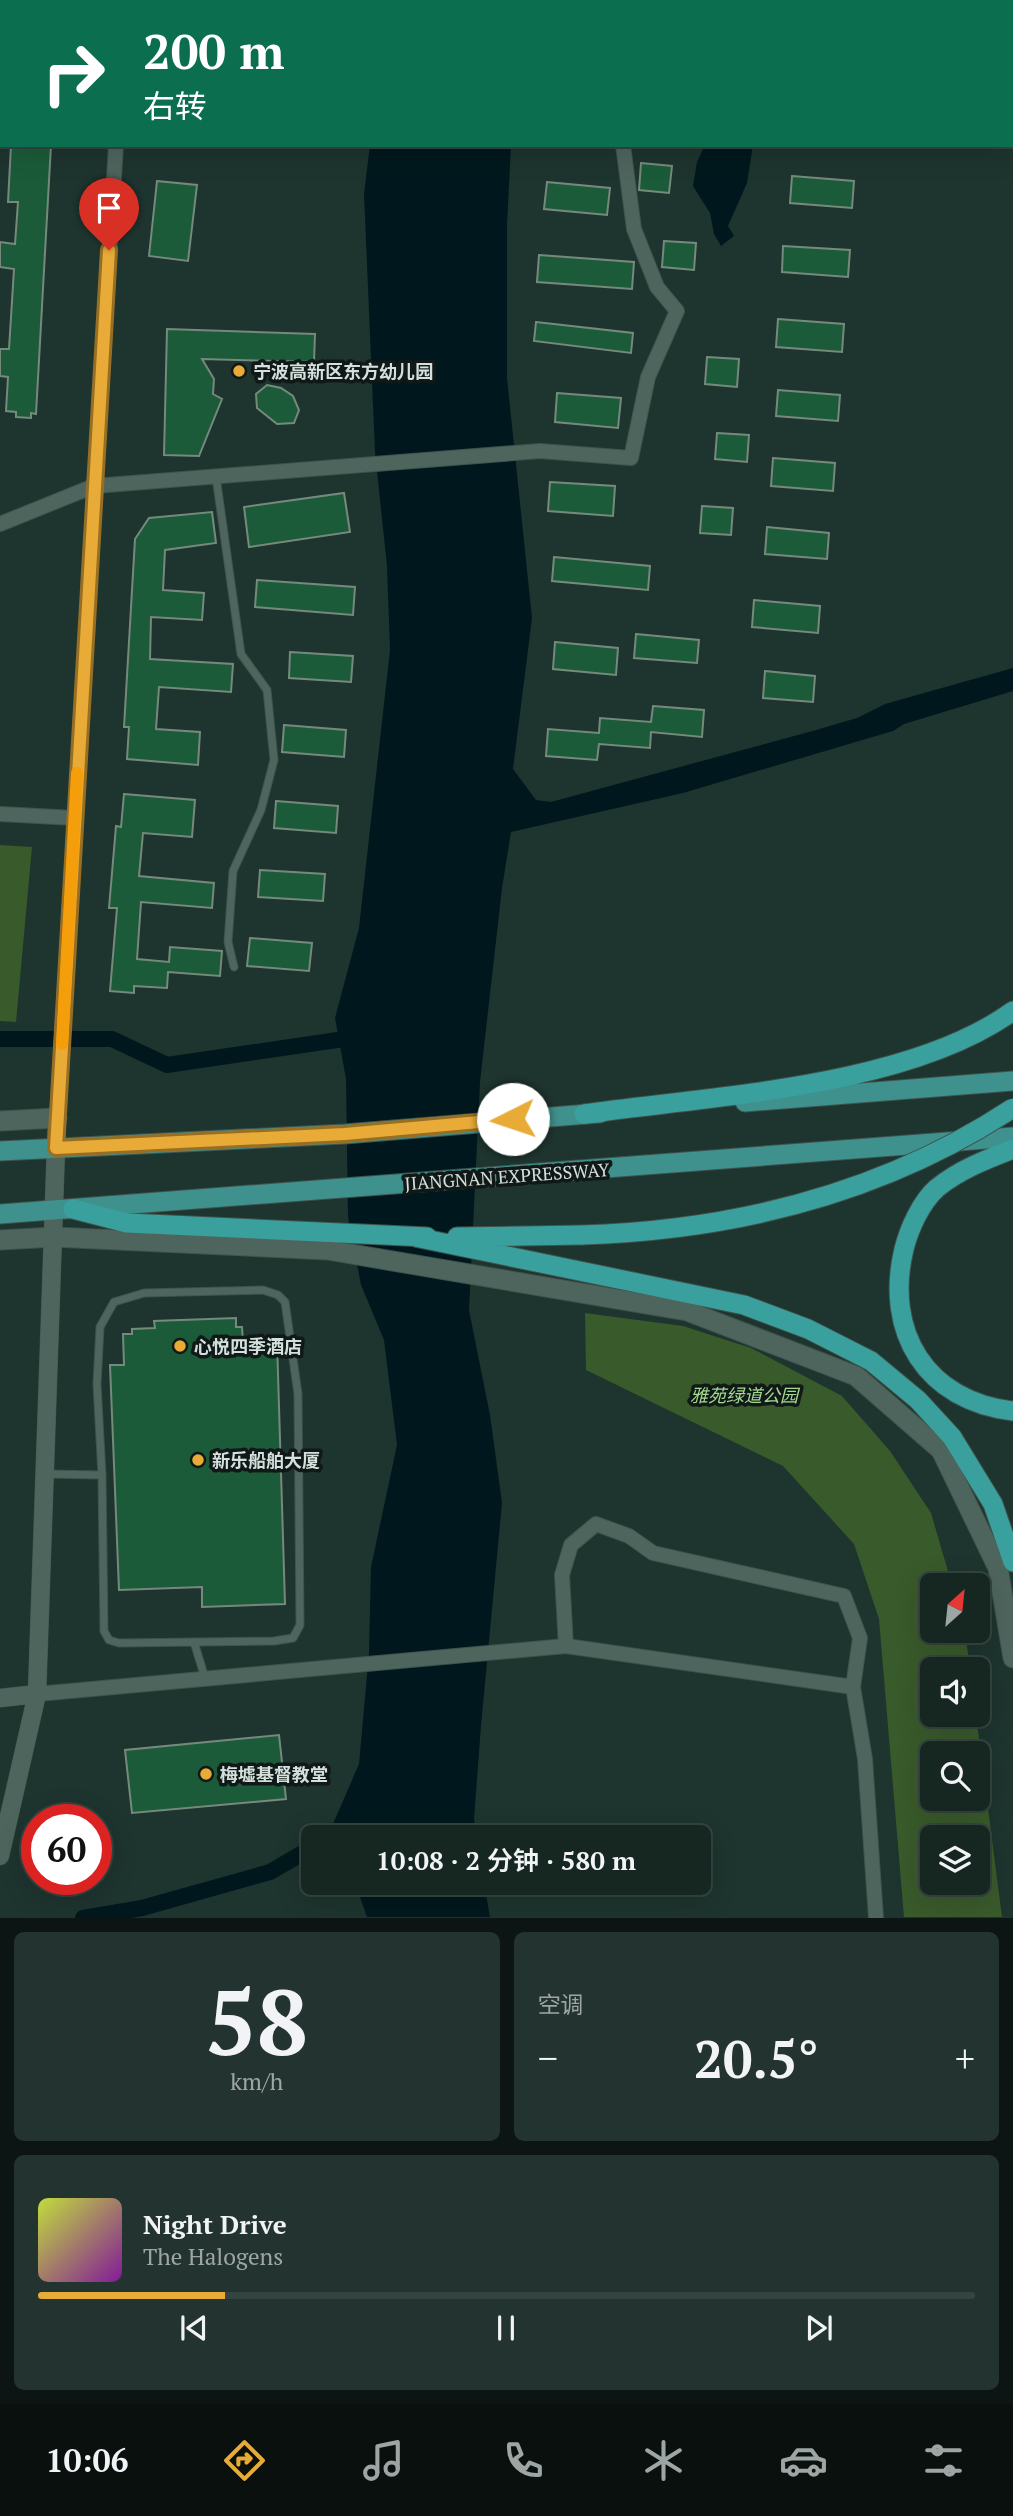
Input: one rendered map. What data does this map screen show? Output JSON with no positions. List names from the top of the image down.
{
  "streets": {
    "main road": ["JIANGNAN EXPRESSWAY"]
  },
  "parks": ["雅苑绿道公园"],
  "places": [
    "宁波高新区东方幼儿园",
    "心悦四季酒店",
    "新乐船舶大厦",
    "梅墟基督教堂"
  ],
  "north": "top right",
  "page": {
    "turn": ["200 m", "右转"],
    "limit": "60",
    "trip": "10:08 · 2 分钟 · 580 m",
    "tile": [
      ["58", "km/h"],
      "空调"
    ],
    "heat": ["−", "20.5°", "+"],
    "song": ["Night Drive", "The Halogens"],
    "tabs": "10:06"
  }
}
